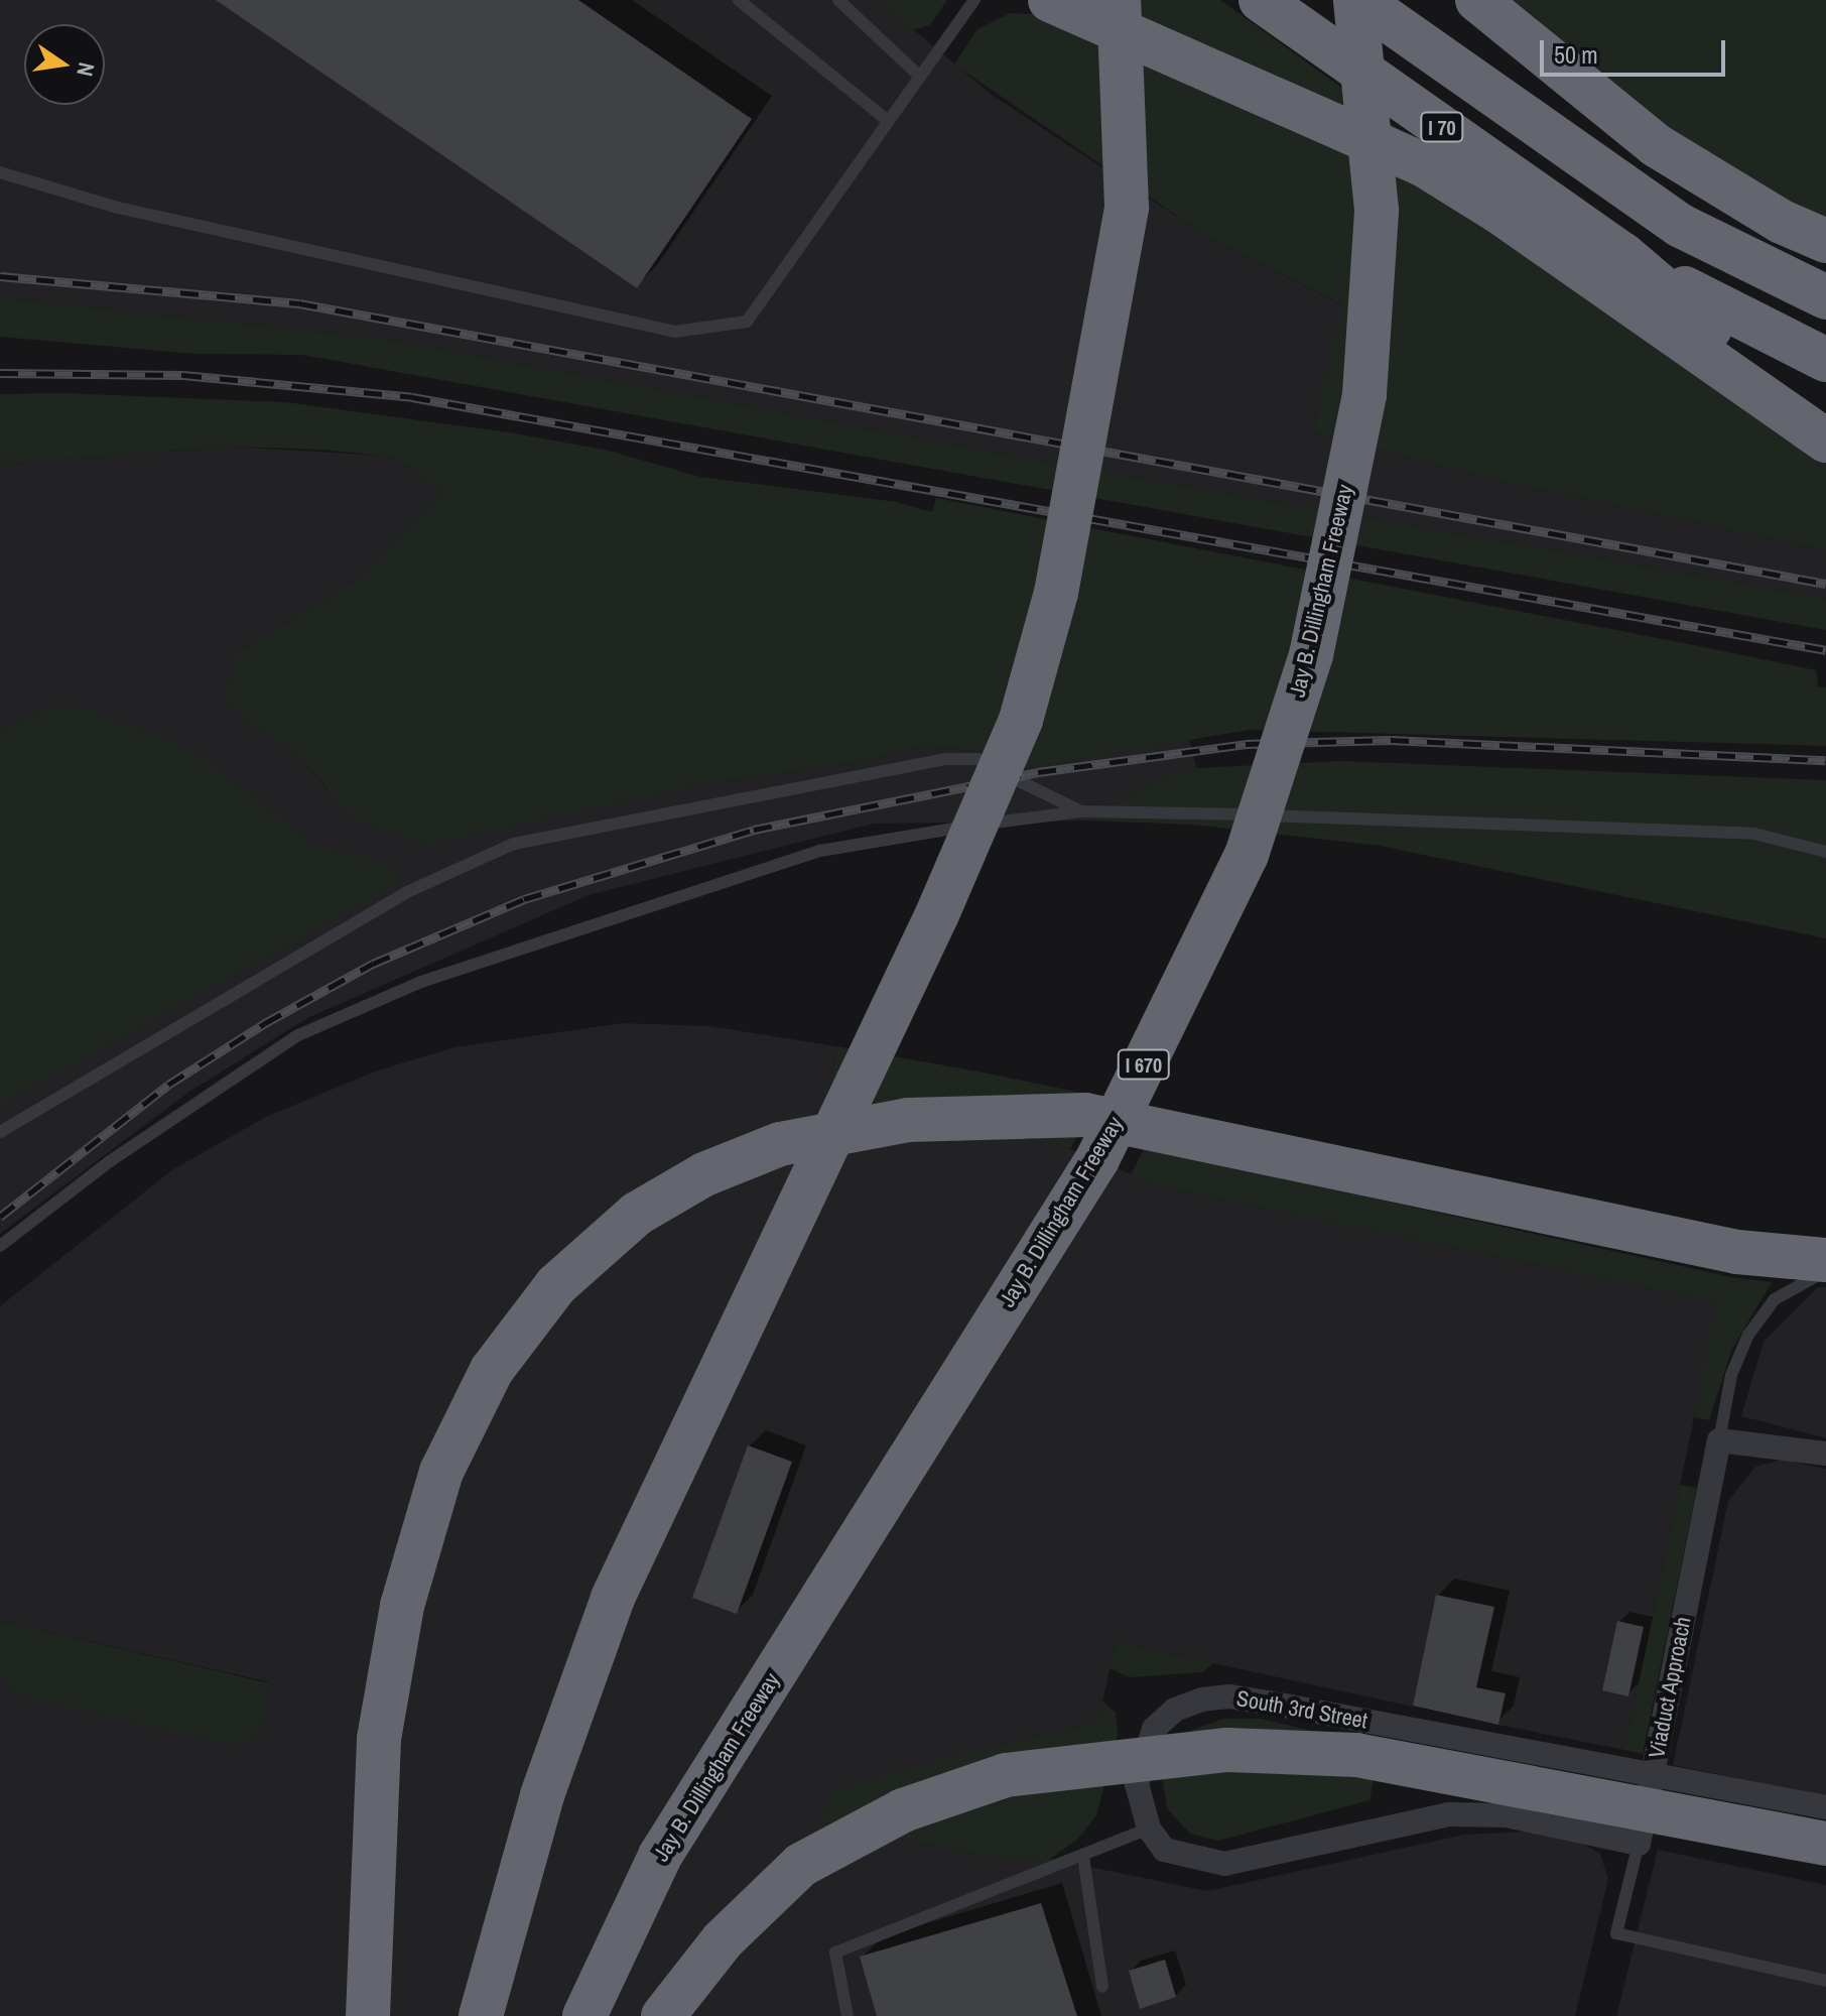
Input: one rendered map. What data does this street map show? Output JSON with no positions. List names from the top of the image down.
{
  "streets": {
    "highway": ["I 70", "Jay B. Dillingham Freeway", "I 670"],
    "street": ["Viaduct Approach", "South 3rd Street"]
  },
  "crossings": [
    ["I 70", "Jay B. Dillingham Freeway"]
  ],
  "scale_bar": "50 m",
  "north": "right"
}
